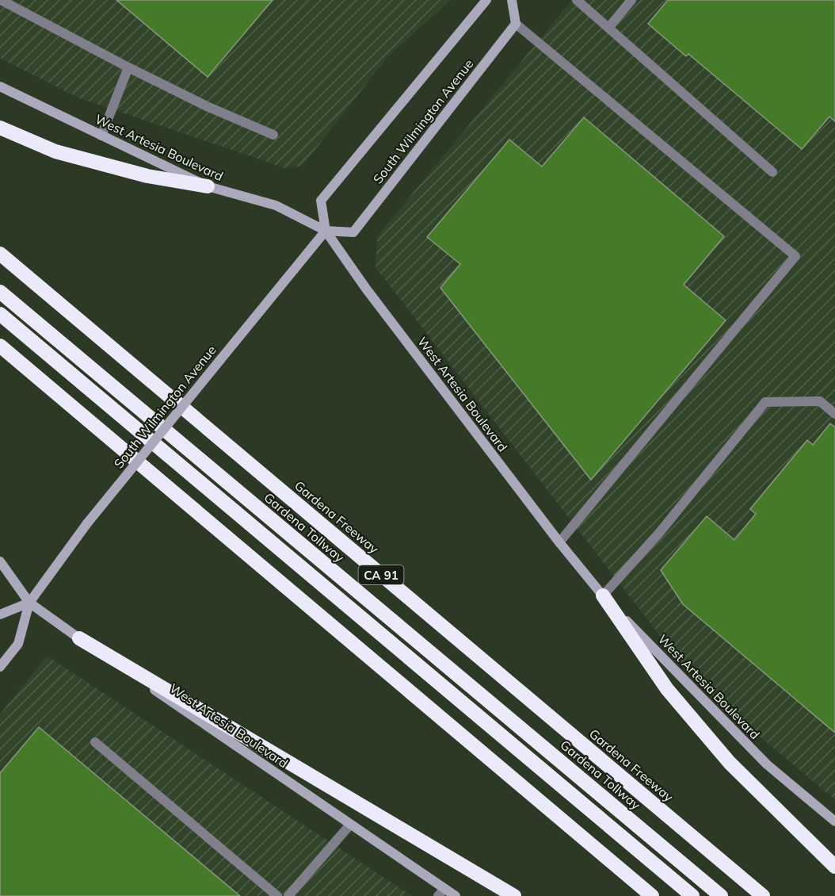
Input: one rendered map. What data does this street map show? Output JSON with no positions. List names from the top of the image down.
{
  "streets": {
    "highway": ["Gardena Freeway", "Gardena Tollway", "CA 91"],
    "main road": ["South Wilmington Avenue", "West Artesia Boulevard"]
  },
  "crossings": [
    ["South Wilmington Avenue", "West Artesia Boulevard"]
  ]
}
